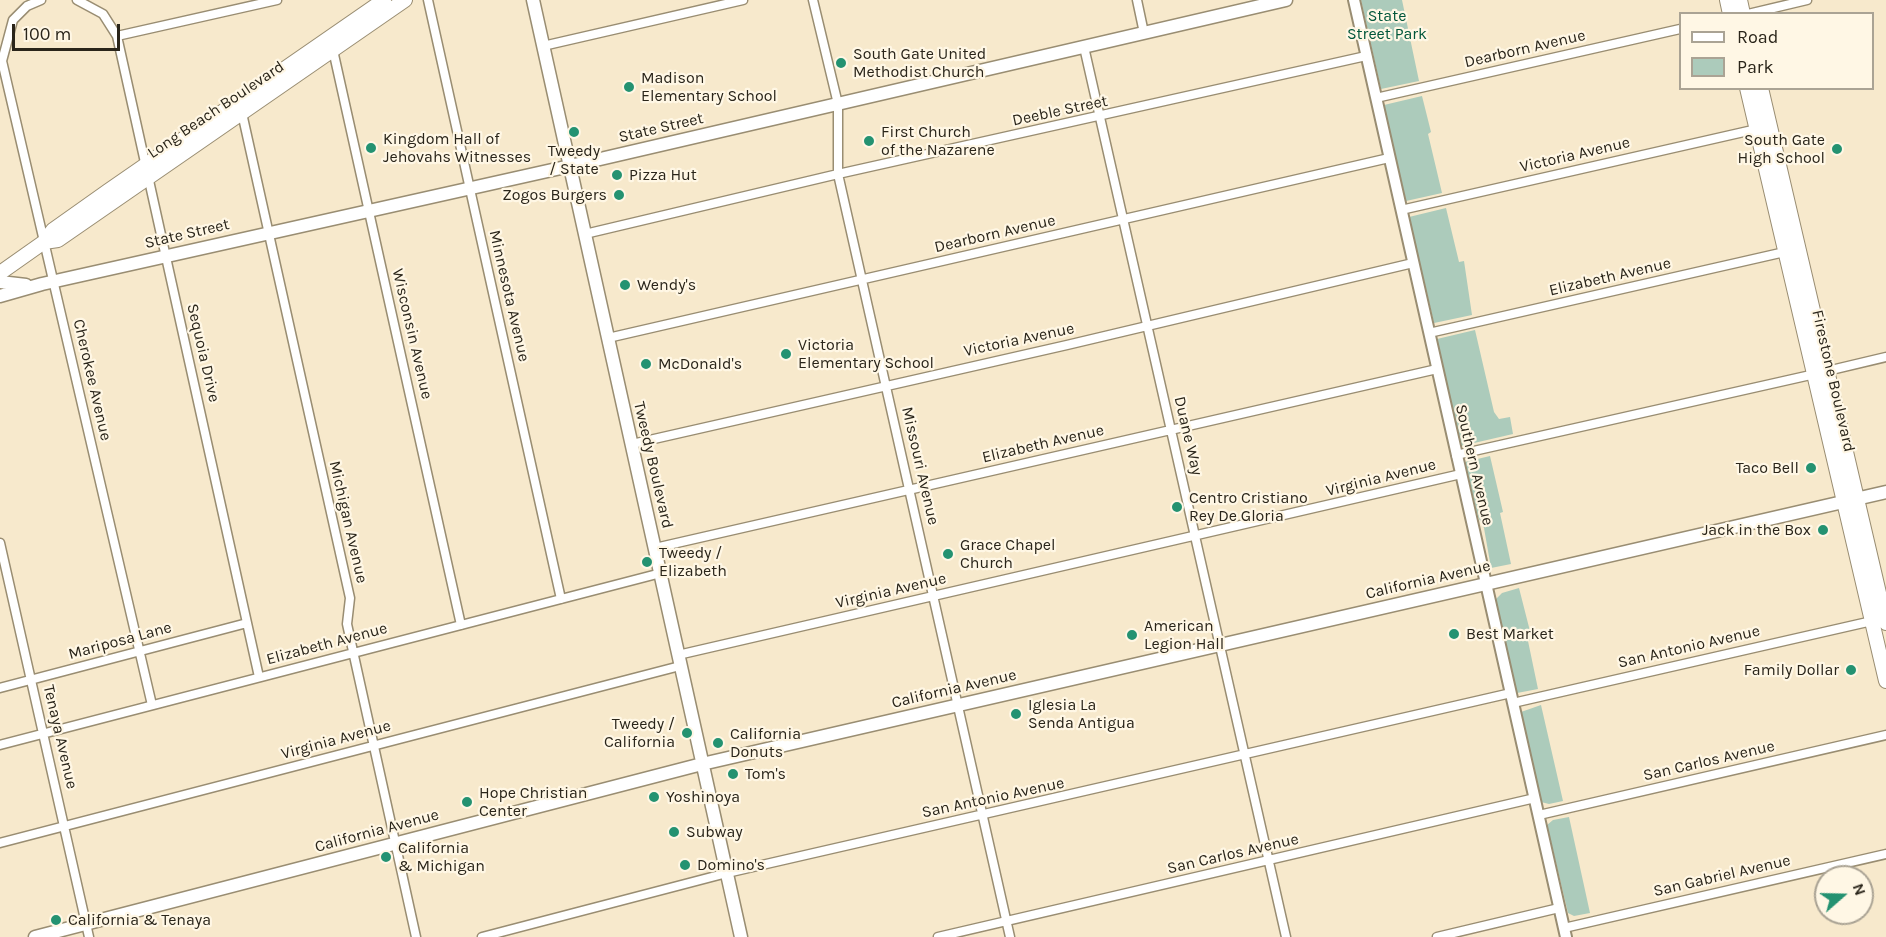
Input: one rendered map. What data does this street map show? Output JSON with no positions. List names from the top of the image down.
{
  "streets": {
    "main road": [
      "Long Beach Boulevard",
      "State Street",
      "Firestone Boulevard",
      "Tweedy Boulevard",
      "California Avenue"
    ],
    "street": [
      "Dearborn Avenue",
      "Deeble Street",
      "Victoria Avenue",
      "Elizabeth Avenue",
      "Minnesota Avenue",
      "Wisconsin Avenue",
      "Sequoia Drive",
      "Cherokee Avenue",
      "Duane Way",
      "Southern Avenue",
      "Missouri Avenue",
      "Virginia Avenue",
      "Michigan Avenue",
      "Mariposa Lane",
      "San Antonio Avenue",
      "Tenaya Avenue",
      "San Carlos Avenue",
      "San Gabriel Avenue"
    ]
  },
  "crossings": [
    ["Dearborn Avenue", "Duane Way"],
    ["Dearborn Avenue", "Tweedy Boulevard"],
    ["Dearborn Avenue", "Southern Avenue"],
    ["Dearborn Avenue", "Missouri Avenue"],
    ["Long Beach Boulevard", "Wisconsin Avenue"],
    ["Long Beach Boulevard", "Sequoia Drive"],
    ["Long Beach Boulevard", "Cherokee Avenue"],
    ["Long Beach Boulevard", "Michigan Avenue"],
    ["Deeble Street", "Duane Way"],
    ["Deeble Street", "Tweedy Boulevard"],
    ["Deeble Street", "Southern Avenue"],
    ["Deeble Street", "Missouri Avenue"],
    ["State Street", "Minnesota Avenue"],
    ["State Street", "Wisconsin Avenue"],
    ["State Street", "Sequoia Drive"],
    ["State Street", "Cherokee Avenue"],
    ["State Street", "Duane Way"],
    ["State Street", "Tweedy Boulevard"],
    ["State Street", "Missouri Avenue"],
    ["State Street", "Michigan Avenue"],
    ["Victoria Avenue", "Firestone Boulevard"],
    ["Victoria Avenue", "Duane Way"],
    ["Victoria Avenue", "Tweedy Boulevard"],
    ["Victoria Avenue", "Southern Avenue"],
    ["Victoria Avenue", "Missouri Avenue"],
    ["Elizabeth Avenue", "Minnesota Avenue"],
    ["Elizabeth Avenue", "Wisconsin Avenue"],
    ["Elizabeth Avenue", "Sequoia Drive"],
    ["Elizabeth Avenue", "Cherokee Avenue"],
    ["Elizabeth Avenue", "Firestone Boulevard"],
    ["Elizabeth Avenue", "Duane Way"],
    ["Elizabeth Avenue", "Tweedy Boulevard"],
    ["Elizabeth Avenue", "Southern Avenue"],
    ["Elizabeth Avenue", "Missouri Avenue"],
    ["Elizabeth Avenue", "Michigan Avenue"],
    ["Elizabeth Avenue", "Tenaya Avenue"],
    ["Sequoia Drive", "Mariposa Lane"],
    ["Cherokee Avenue", "Mariposa Lane"],
    ["Firestone Boulevard", "Virginia Avenue"],
    ["Firestone Boulevard", "California Avenue"],
    ["Firestone Boulevard", "San Antonio Avenue"],
    ["Duane Way", "Virginia Avenue"],
    ["Duane Way", "California Avenue"],
    ["Duane Way", "San Antonio Avenue"],
    ["Duane Way", "San Carlos Avenue"],
    ["Tweedy Boulevard", "Virginia Avenue"],
    ["Tweedy Boulevard", "California Avenue"],
    ["Tweedy Boulevard", "San Antonio Avenue"],
    ["Southern Avenue", "Virginia Avenue"],
    ["Southern Avenue", "California Avenue"],
    ["Southern Avenue", "San Antonio Avenue"],
    ["Southern Avenue", "San Carlos Avenue"],
    ["Southern Avenue", "San Gabriel Avenue"],
    ["Missouri Avenue", "Virginia Avenue"],
    ["Missouri Avenue", "California Avenue"],
    ["Missouri Avenue", "San Antonio Avenue"],
    ["Missouri Avenue", "San Carlos Avenue"],
    ["Virginia Avenue", "Michigan Avenue"],
    ["Virginia Avenue", "Tenaya Avenue"],
    ["Michigan Avenue", "California Avenue"],
    ["California Avenue", "Tenaya Avenue"],
    ["Mariposa Lane", "Tenaya Avenue"]
  ],
  "parks": ["State Street Park"],
  "places": [
    "South Gate United Methodist Church",
    "Madison Elementary School",
    "Tweedy / State",
    "First Church of the Nazarene",
    "Kingdom Hall of Jehovahs Witnesses",
    "South Gate High School",
    "Pizza Hut",
    "Zogos Burgers",
    "Wendy's",
    "Victoria Elementary School",
    "McDonald's",
    "Taco Bell",
    "Centro Cristiano Rey De Gloria",
    "Jack in the Box",
    "Grace Chapel Church",
    "Tweedy / Elizabeth",
    "Best Market",
    "American Legion Hall",
    "Family Dollar",
    "Iglesia La Senda Antigua",
    "Tweedy / California",
    "California Donuts",
    "Tom's",
    "Yoshinoya",
    "Hope Christian Center",
    "Subway",
    "California & Michigan",
    "Domino's",
    "California & Tenaya"
  ],
  "legend": ["Road", "Park"],
  "scale_bar": "100 m",
  "north": "right"
}
